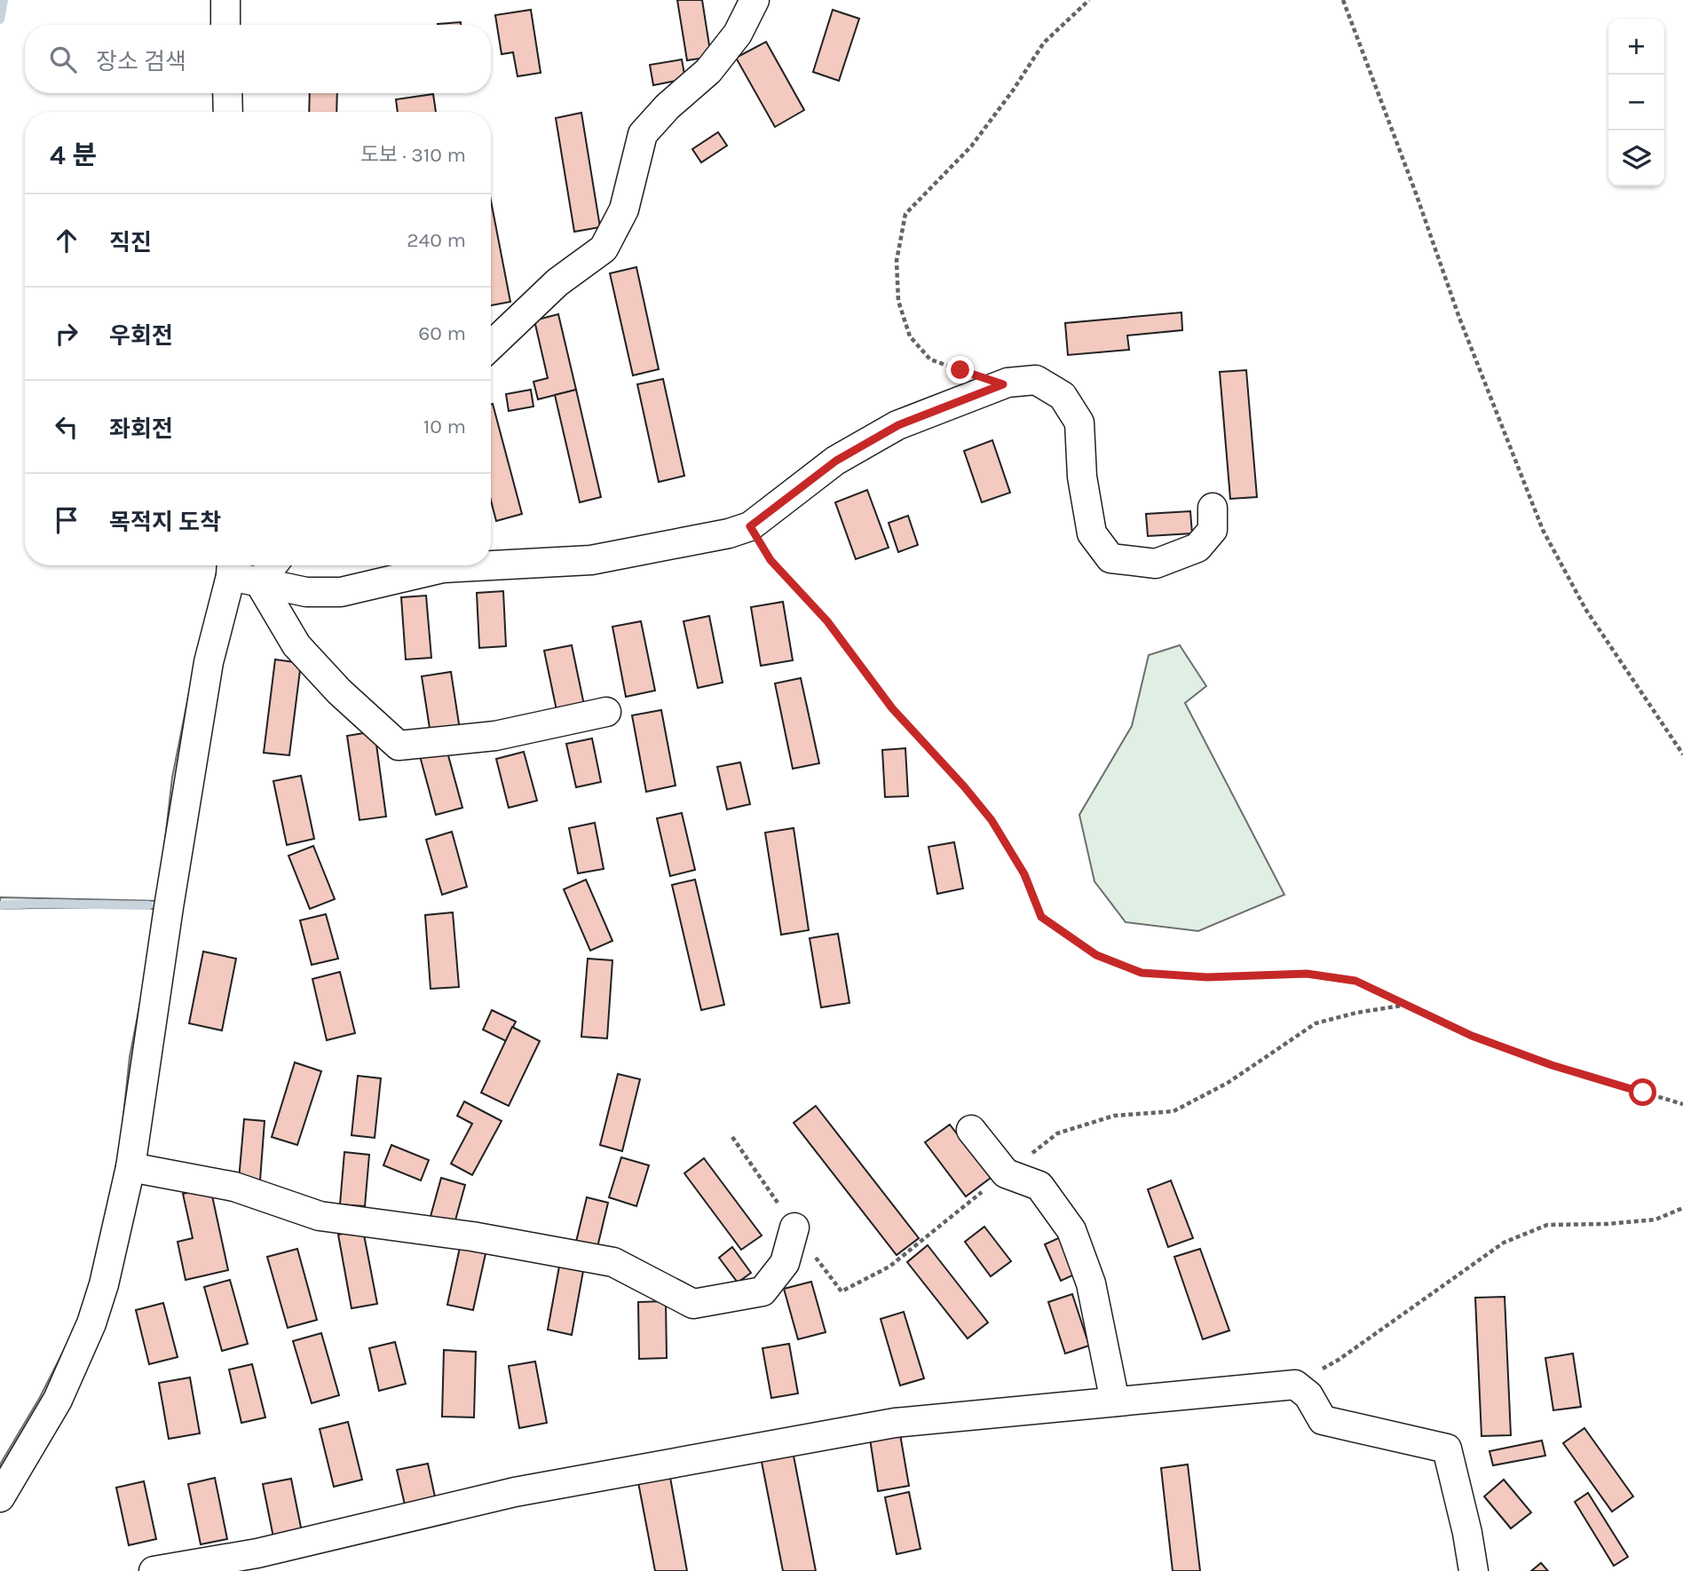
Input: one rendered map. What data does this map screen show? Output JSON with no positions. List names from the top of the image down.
{
  "page": {
    "map_buttons": ["+", "−"],
    "search": "장소 검색",
    "heading": ["4 분", "도보 · 310 m"],
    "list": [
      ["직진", "240 m"],
      ["우회전", "60 m"],
      ["좌회전", "10 m"],
      "목적지 도착"
    ]
  }
}
